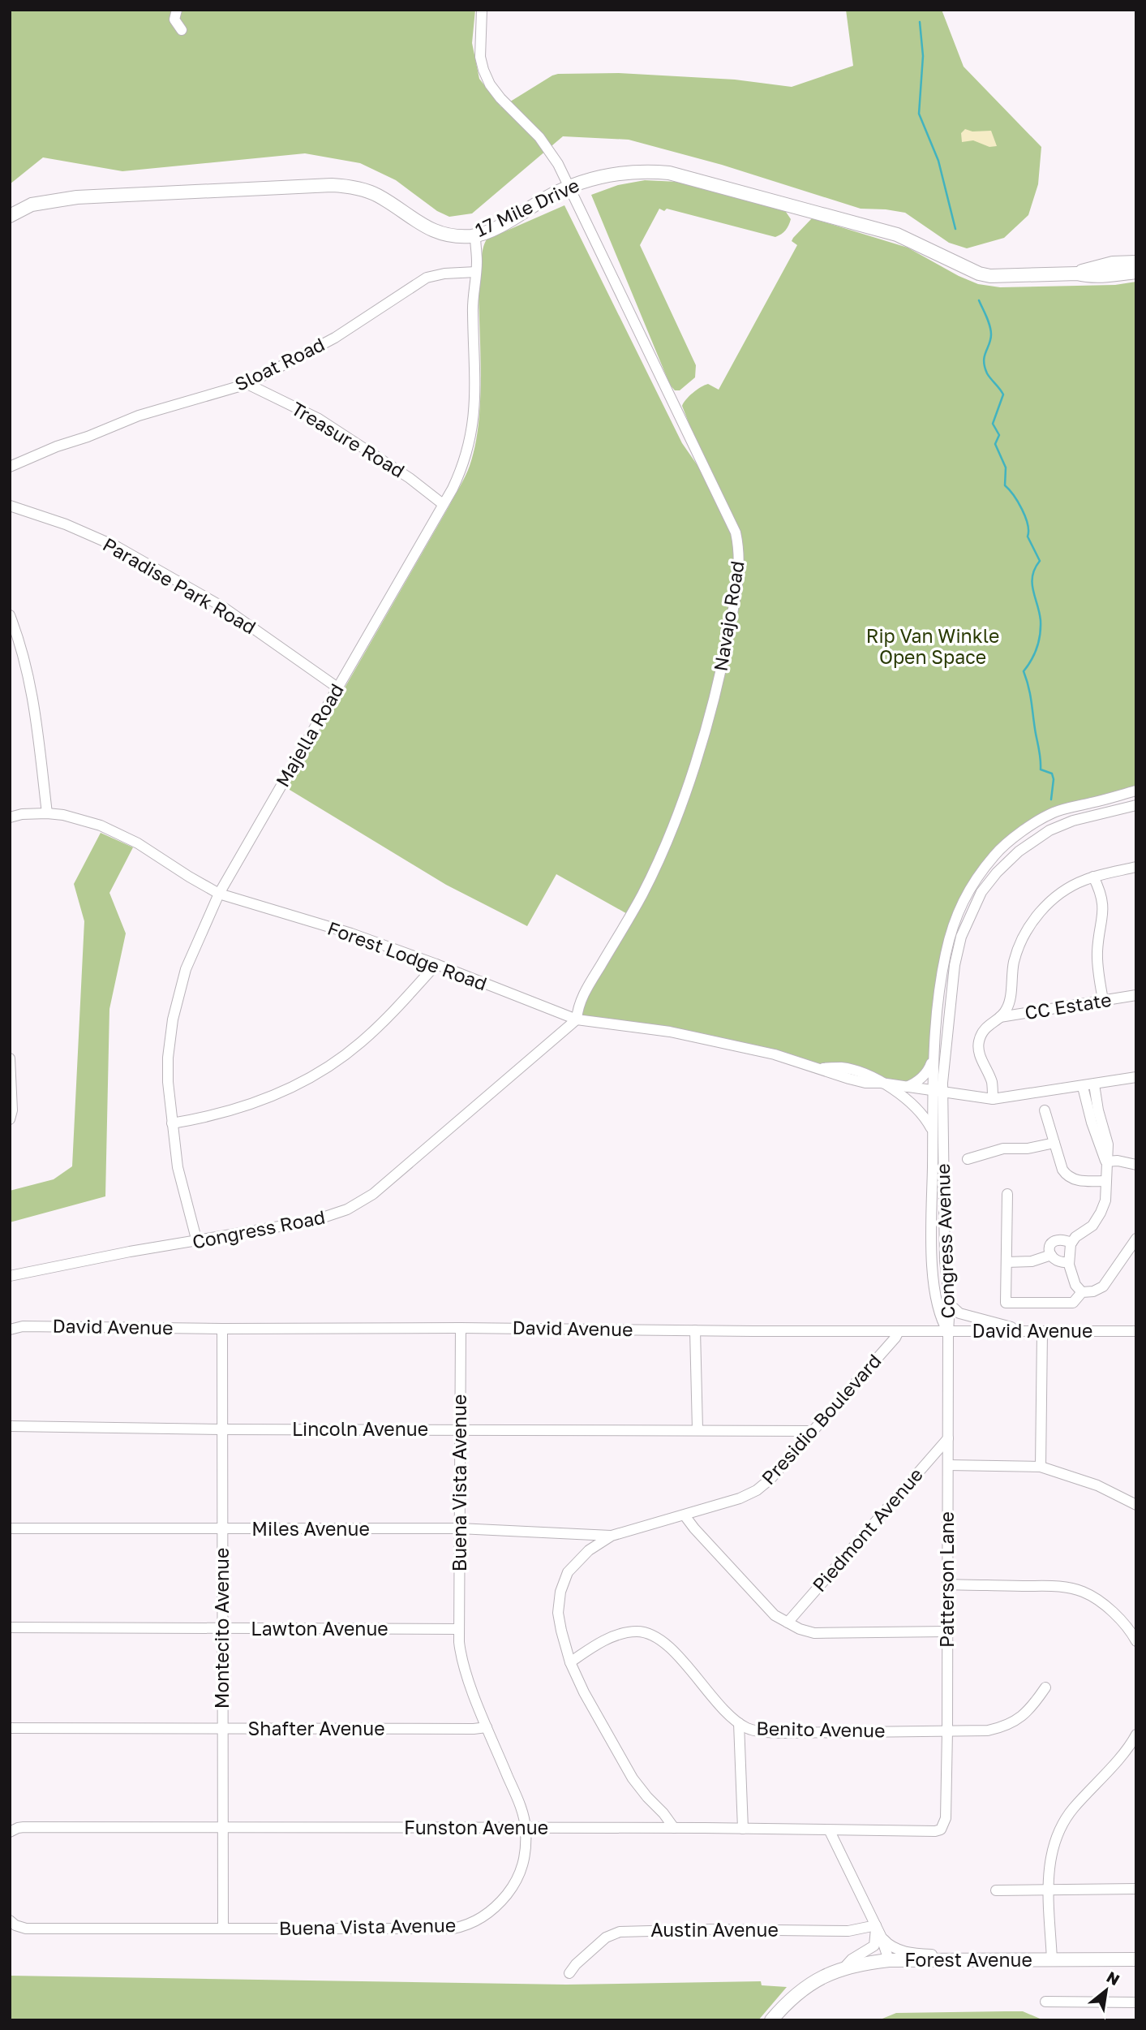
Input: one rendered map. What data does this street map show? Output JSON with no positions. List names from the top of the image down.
{
  "streets": {
    "main road": ["17 Mile Drive", "Forest Avenue"],
    "street": [
      "Sloat Road",
      "Treasure Road",
      "Paradise Park Road",
      "Navajo Road",
      "Majella Road",
      "Forest Lodge Road",
      "CC Estate",
      "Congress Road",
      "Congress Avenue",
      "David Avenue",
      "Presidio Boulevard",
      "Lincoln Avenue",
      "Buena Vista Avenue",
      "Miles Avenue",
      "Piedmont Avenue",
      "Patterson Lane",
      "Montecito Avenue",
      "Lawton Avenue",
      "Shafter Avenue",
      "Benito Avenue",
      "Funston Avenue",
      "Austin Avenue"
    ]
  },
  "crossings": [
    ["17 Mile Drive", "Navajo Road"],
    ["17 Mile Drive", "Majella Road"],
    ["Sloat Road", "Treasure Road"],
    ["Sloat Road", "Majella Road"],
    ["Treasure Road", "Majella Road"],
    ["Paradise Park Road", "Majella Road"],
    ["Navajo Road", "Forest Lodge Road"],
    ["Navajo Road", "Congress Road"],
    ["Majella Road", "Forest Lodge Road"],
    ["Majella Road", "Congress Road"],
    ["Forest Lodge Road", "Congress Road"],
    ["Forest Lodge Road", "Congress Avenue"],
    ["Congress Avenue", "David Avenue"],
    ["Congress Avenue", "Patterson Lane"],
    ["David Avenue", "Presidio Boulevard"],
    ["David Avenue", "Buena Vista Avenue"],
    ["David Avenue", "Patterson Lane"],
    ["David Avenue", "Montecito Avenue"],
    ["Presidio Boulevard", "Lincoln Avenue"],
    ["Presidio Boulevard", "Miles Avenue"],
    ["Presidio Boulevard", "Benito Avenue"],
    ["Presidio Boulevard", "Funston Avenue"],
    ["Lincoln Avenue", "Buena Vista Avenue"],
    ["Lincoln Avenue", "Montecito Avenue"],
    ["Buena Vista Avenue", "Miles Avenue"],
    ["Buena Vista Avenue", "Montecito Avenue"],
    ["Buena Vista Avenue", "Lawton Avenue"],
    ["Buena Vista Avenue", "Shafter Avenue"],
    ["Buena Vista Avenue", "Funston Avenue"],
    ["Miles Avenue", "Montecito Avenue"],
    ["Piedmont Avenue", "Patterson Lane"],
    ["Patterson Lane", "Benito Avenue"],
    ["Patterson Lane", "Funston Avenue"],
    ["Montecito Avenue", "Lawton Avenue"],
    ["Montecito Avenue", "Shafter Avenue"],
    ["Montecito Avenue", "Funston Avenue"]
  ],
  "parks": ["Rip Van Winkle Open Space"],
  "north": "top right"
}
